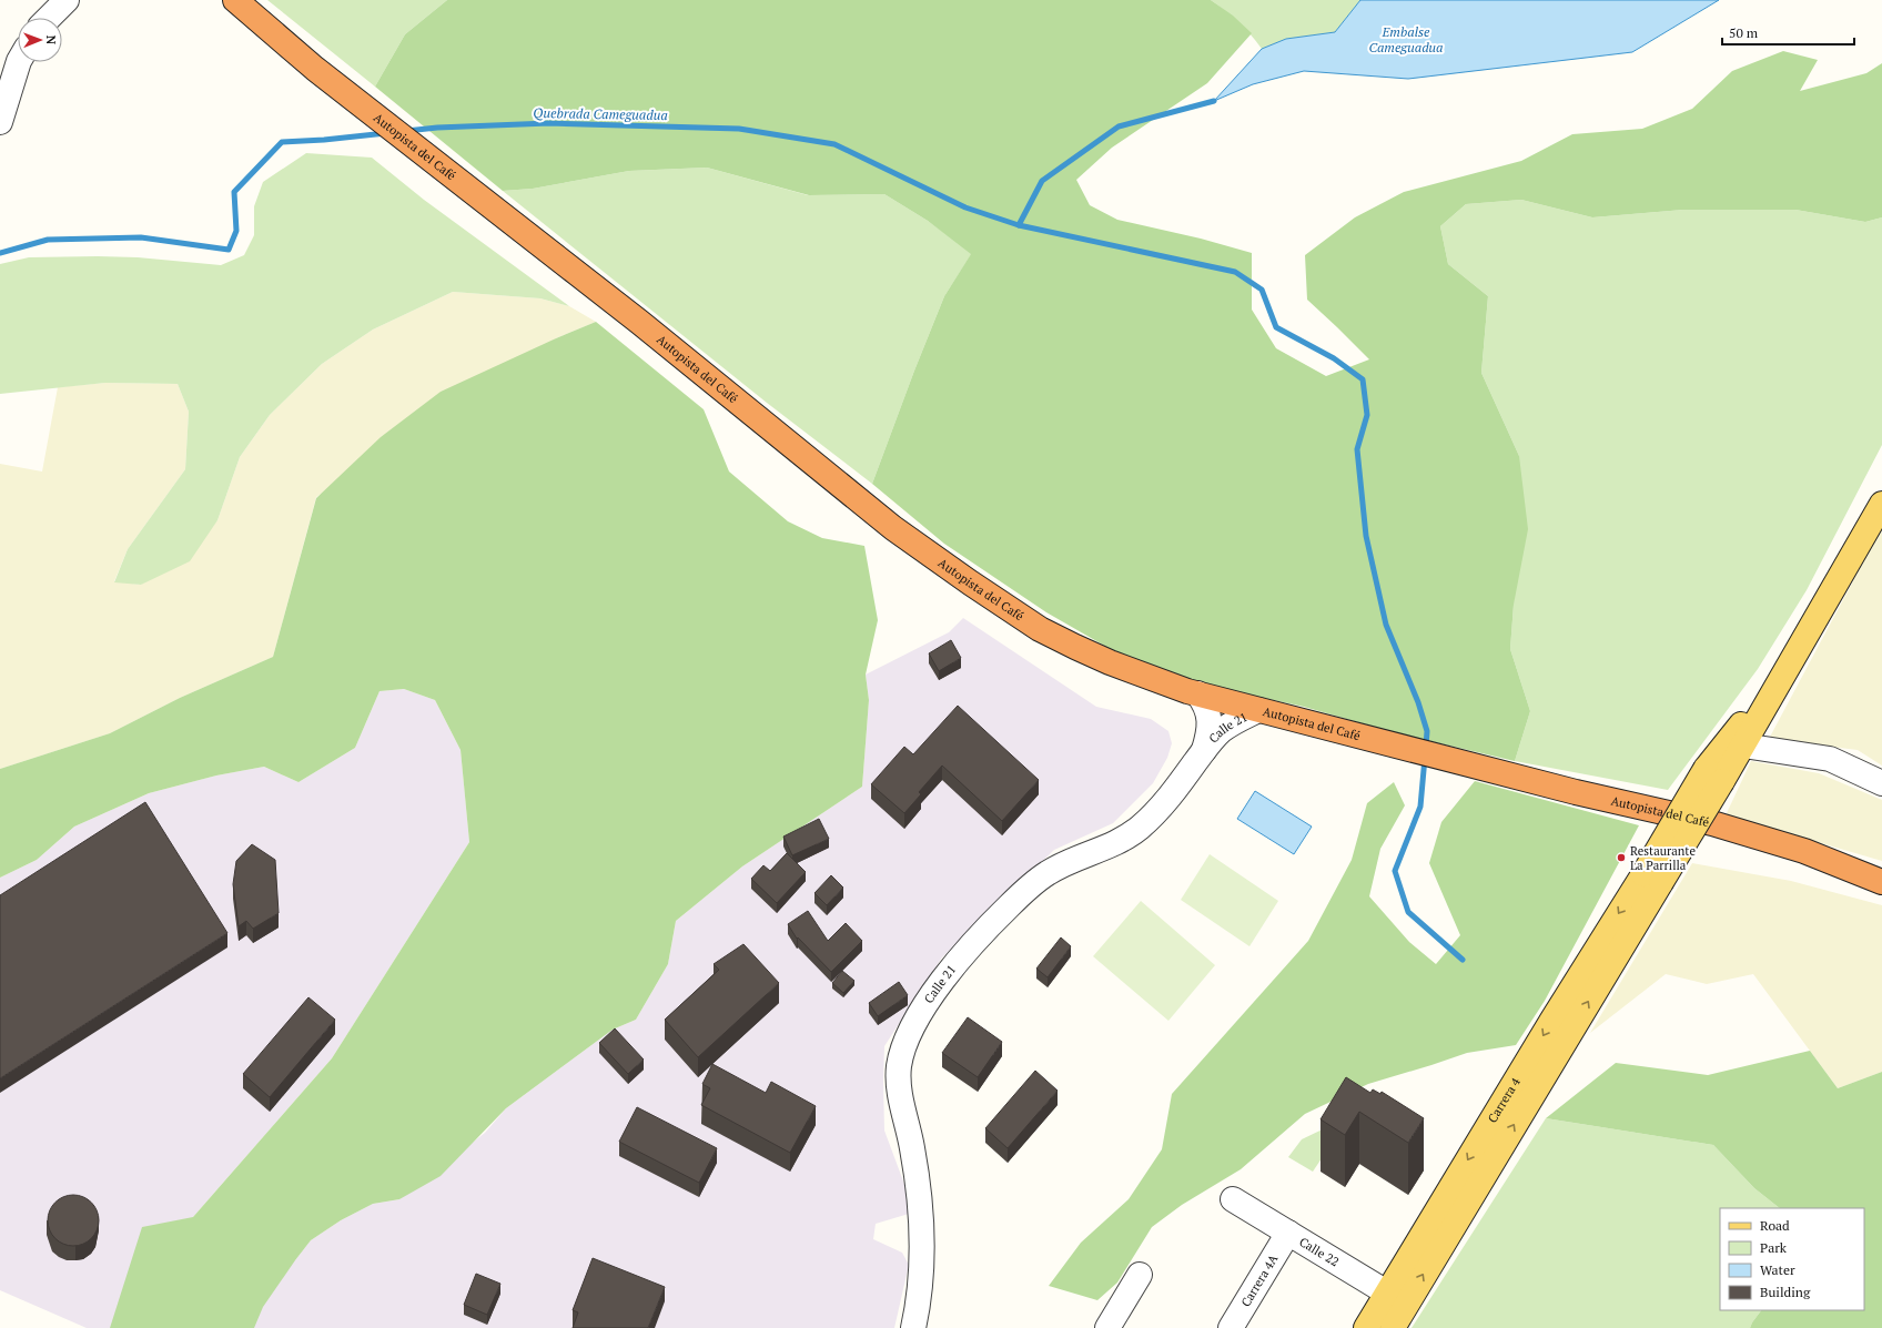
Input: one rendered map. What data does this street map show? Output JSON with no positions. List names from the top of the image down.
{
  "streets": {
    "highway": ["Autopista del Café"],
    "main road": ["Carrera 4"],
    "street": ["Calle 21", "Calle 22", "Carrera 4A"]
  },
  "crossings": [
    ["Autopista del Café", "Calle 21"],
    ["Carrera 4", "Calle 22"],
    ["Calle 22", "Carrera 4A"]
  ],
  "water": ["Embalse Cameguadua", "Quebrada Cameguadua"],
  "places": ["Restaurante La Parrilla"],
  "legend": [
    "Road",
    "Park",
    "Water",
    "Building"
  ],
  "scale_bar": "50 m",
  "north": "right"
}
